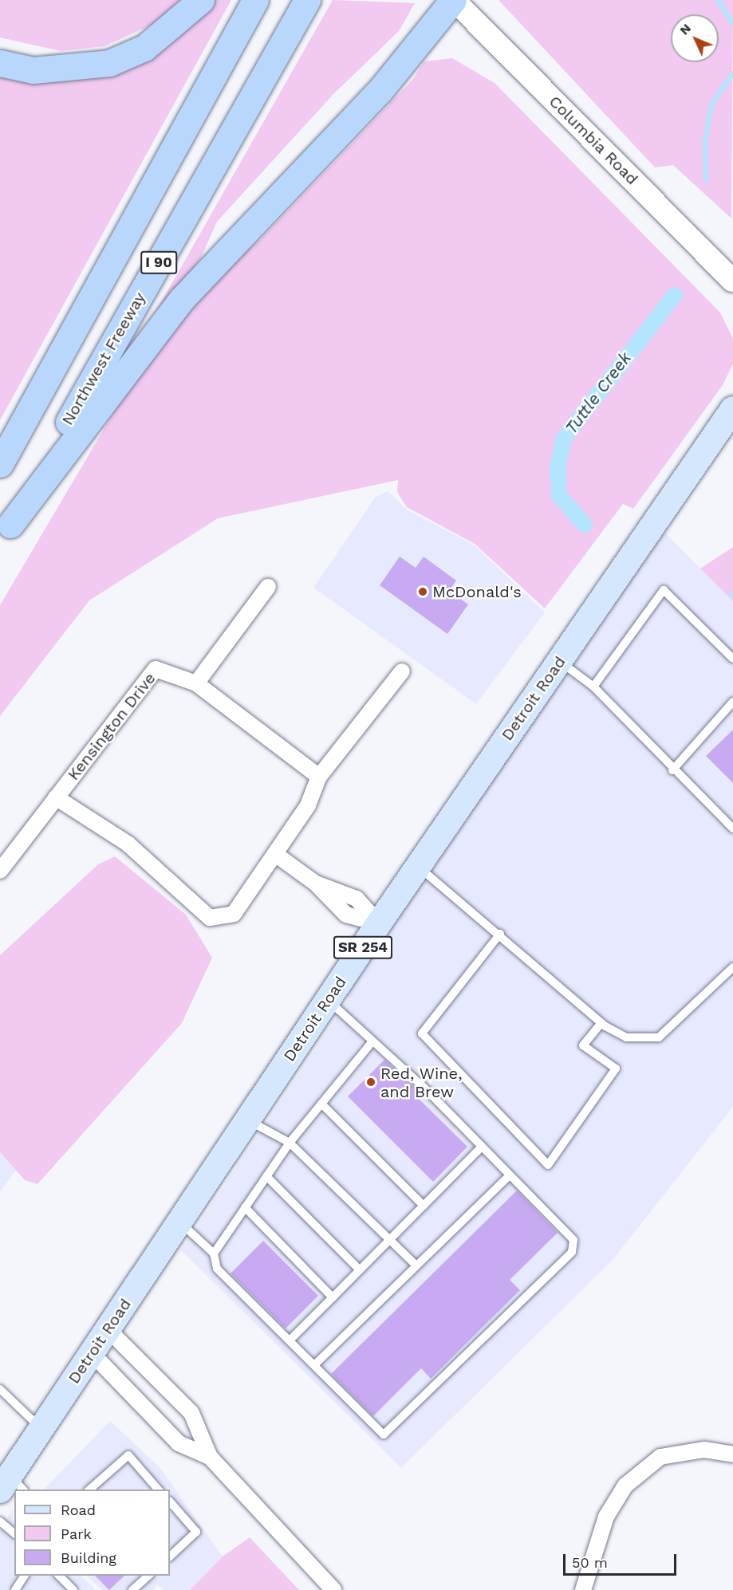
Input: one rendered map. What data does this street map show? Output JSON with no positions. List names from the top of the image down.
{
  "streets": {
    "highway": ["I 90", "Northwest Freeway"],
    "main road": ["Columbia Road", "Detroit Road", "SR 254"],
    "street": ["Kensington Drive"]
  },
  "water": ["Tuttle Creek"],
  "places": ["McDonald's", "Red, Wine, and Brew"],
  "legend": ["Road", "Park", "Building"],
  "scale_bar": "50 m",
  "north": "top left"
}
